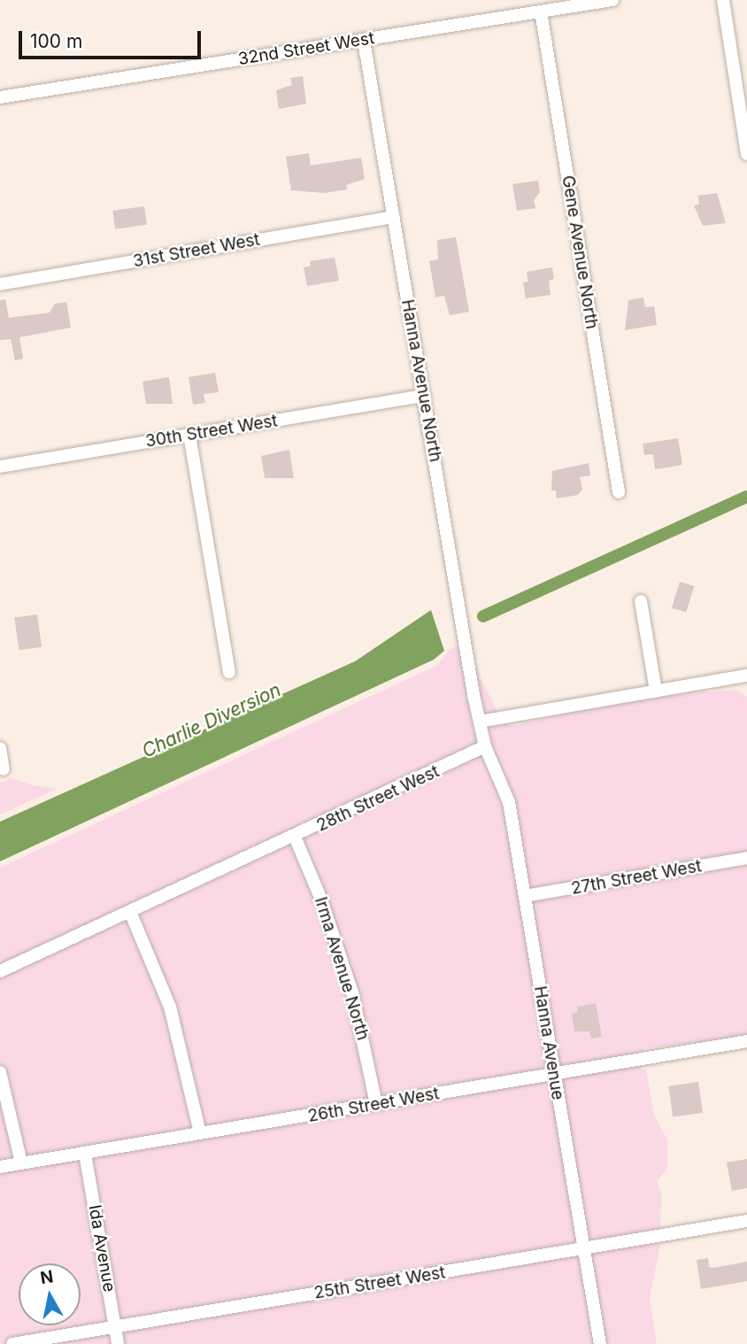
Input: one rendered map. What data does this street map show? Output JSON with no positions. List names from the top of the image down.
{
  "streets": {
    "street": [
      "32nd Street West",
      "31st Street West",
      "Gene Avenue North",
      "Hanna Avenue North",
      "30th Street West",
      "28th Street West",
      "27th Street West",
      "Irma Avenue North",
      "Hanna Avenue",
      "26th Street West",
      "Ida Avenue",
      "25th Street West"
    ]
  },
  "crossings": [
    ["32nd Street West", "Gene Avenue North"],
    ["32nd Street West", "Hanna Avenue North"],
    ["31st Street West", "Hanna Avenue North"],
    ["Hanna Avenue North", "30th Street West"],
    ["28th Street West", "Irma Avenue North"],
    ["28th Street West", "Hanna Avenue"],
    ["27th Street West", "Hanna Avenue"],
    ["Irma Avenue North", "26th Street West"],
    ["Hanna Avenue", "26th Street West"],
    ["Hanna Avenue", "25th Street West"],
    ["26th Street West", "Ida Avenue"],
    ["Ida Avenue", "25th Street West"]
  ],
  "water": ["Charlie Diversion"],
  "scale_bar": "100 m",
  "north": "top"
}
